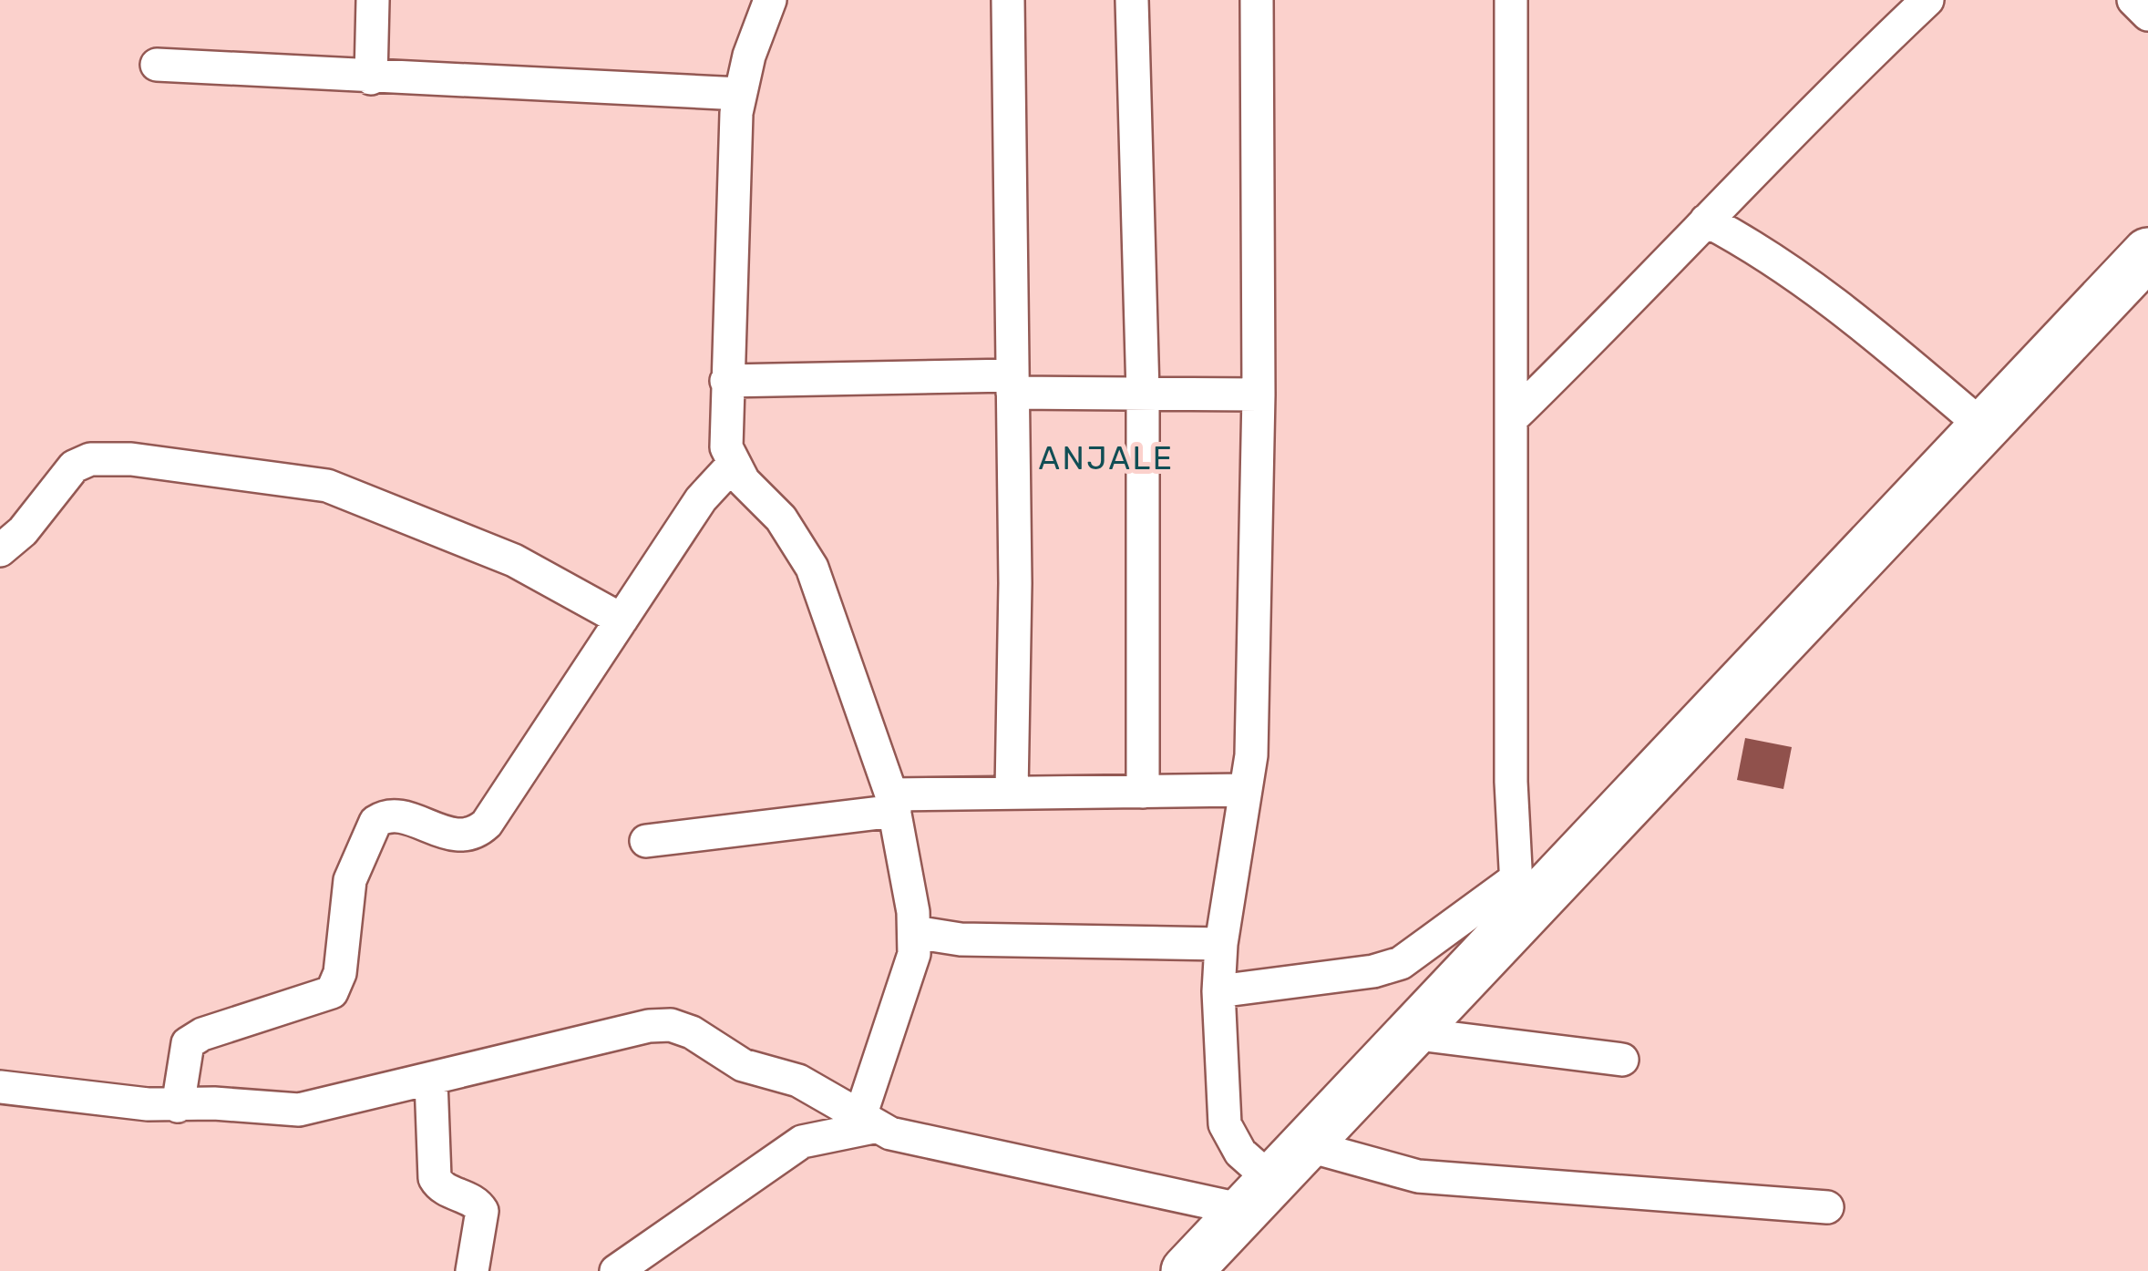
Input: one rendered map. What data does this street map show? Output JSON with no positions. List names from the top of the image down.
{
  "districts": ["ANJALE"]
}
